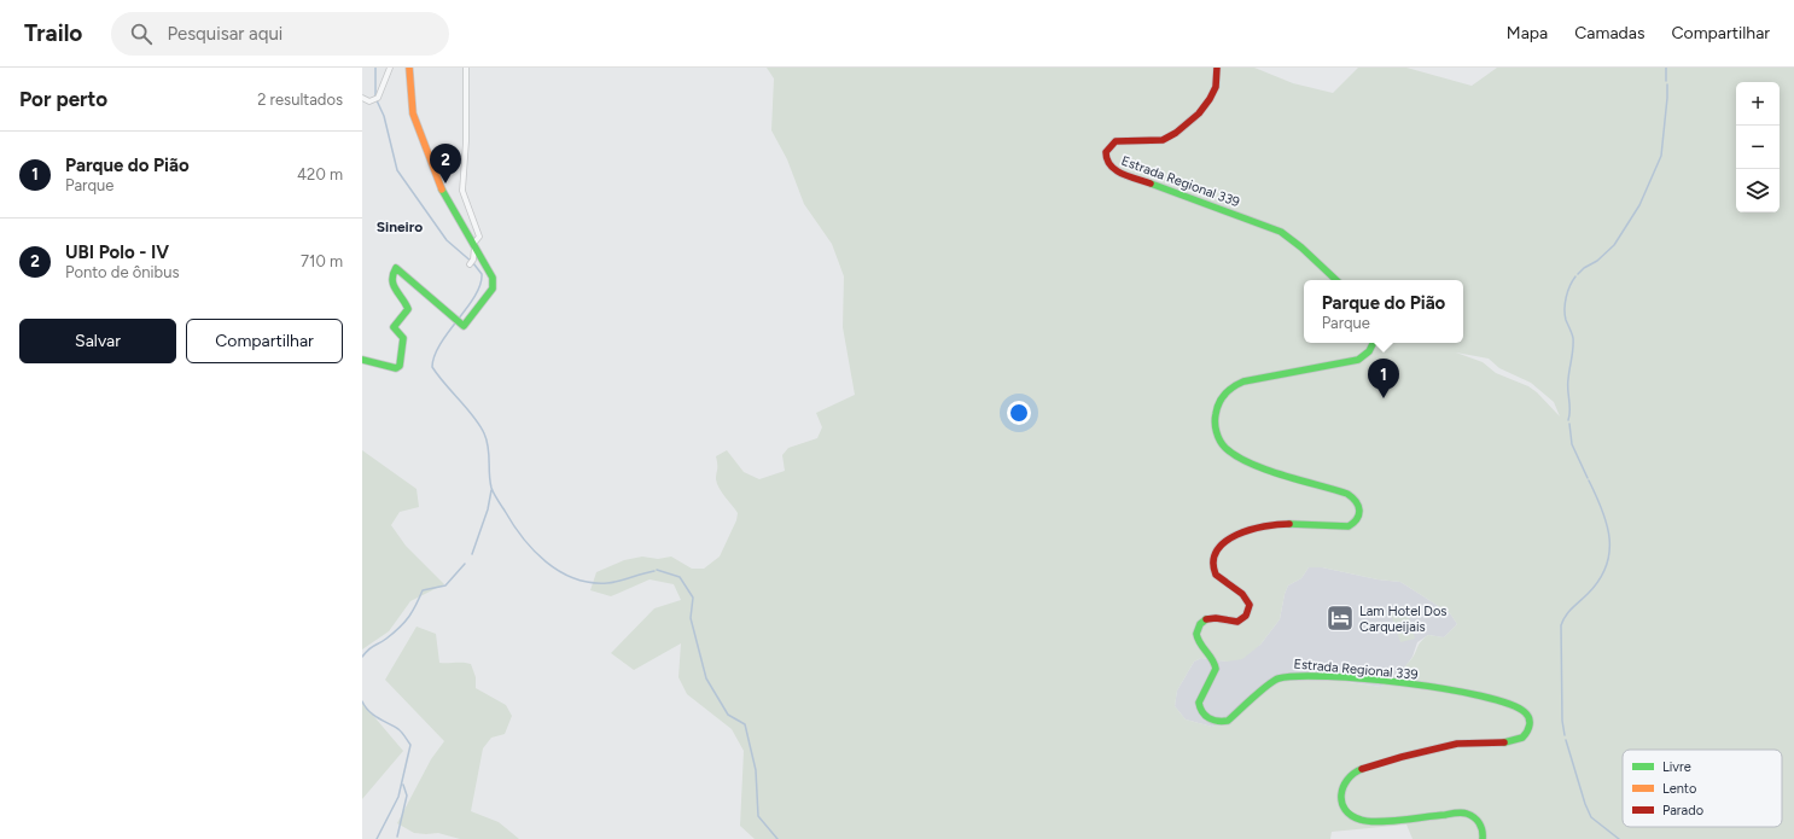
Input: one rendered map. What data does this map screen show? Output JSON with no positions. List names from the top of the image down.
{
  "streets": {
    "main road": ["Estrada Regional 339"]
  },
  "districts": ["Sineiro"],
  "places": {
    "hotel": ["Lam Hotel Dos Carqueijais"]
  },
  "legend": ["Livre", "Lento", "Parado"],
  "page": {
    "header": "Trailo",
    "search": "Pesquisar aqui",
    "nav": ["Mapa", "Camadas", "Compartilhar"],
    "heading": ["Por perto", "2 resultados"],
    "map_buttons": ["+", "−"],
    "list": [
      {
        "mark": "1",
        "name": "Parque do Pião",
        "note": "Parque",
        "value": "420 m"
      },
      {
        "mark": "2",
        "name": "UBI Polo - IV",
        "note": "Ponto de ônibus",
        "value": "710 m"
      }
    ],
    "pins": ["2", "1"],
    "popup": ["Parque do Pião", "Parque"],
    "buttons": ["Salvar", "Compartilhar"]
  }
}
